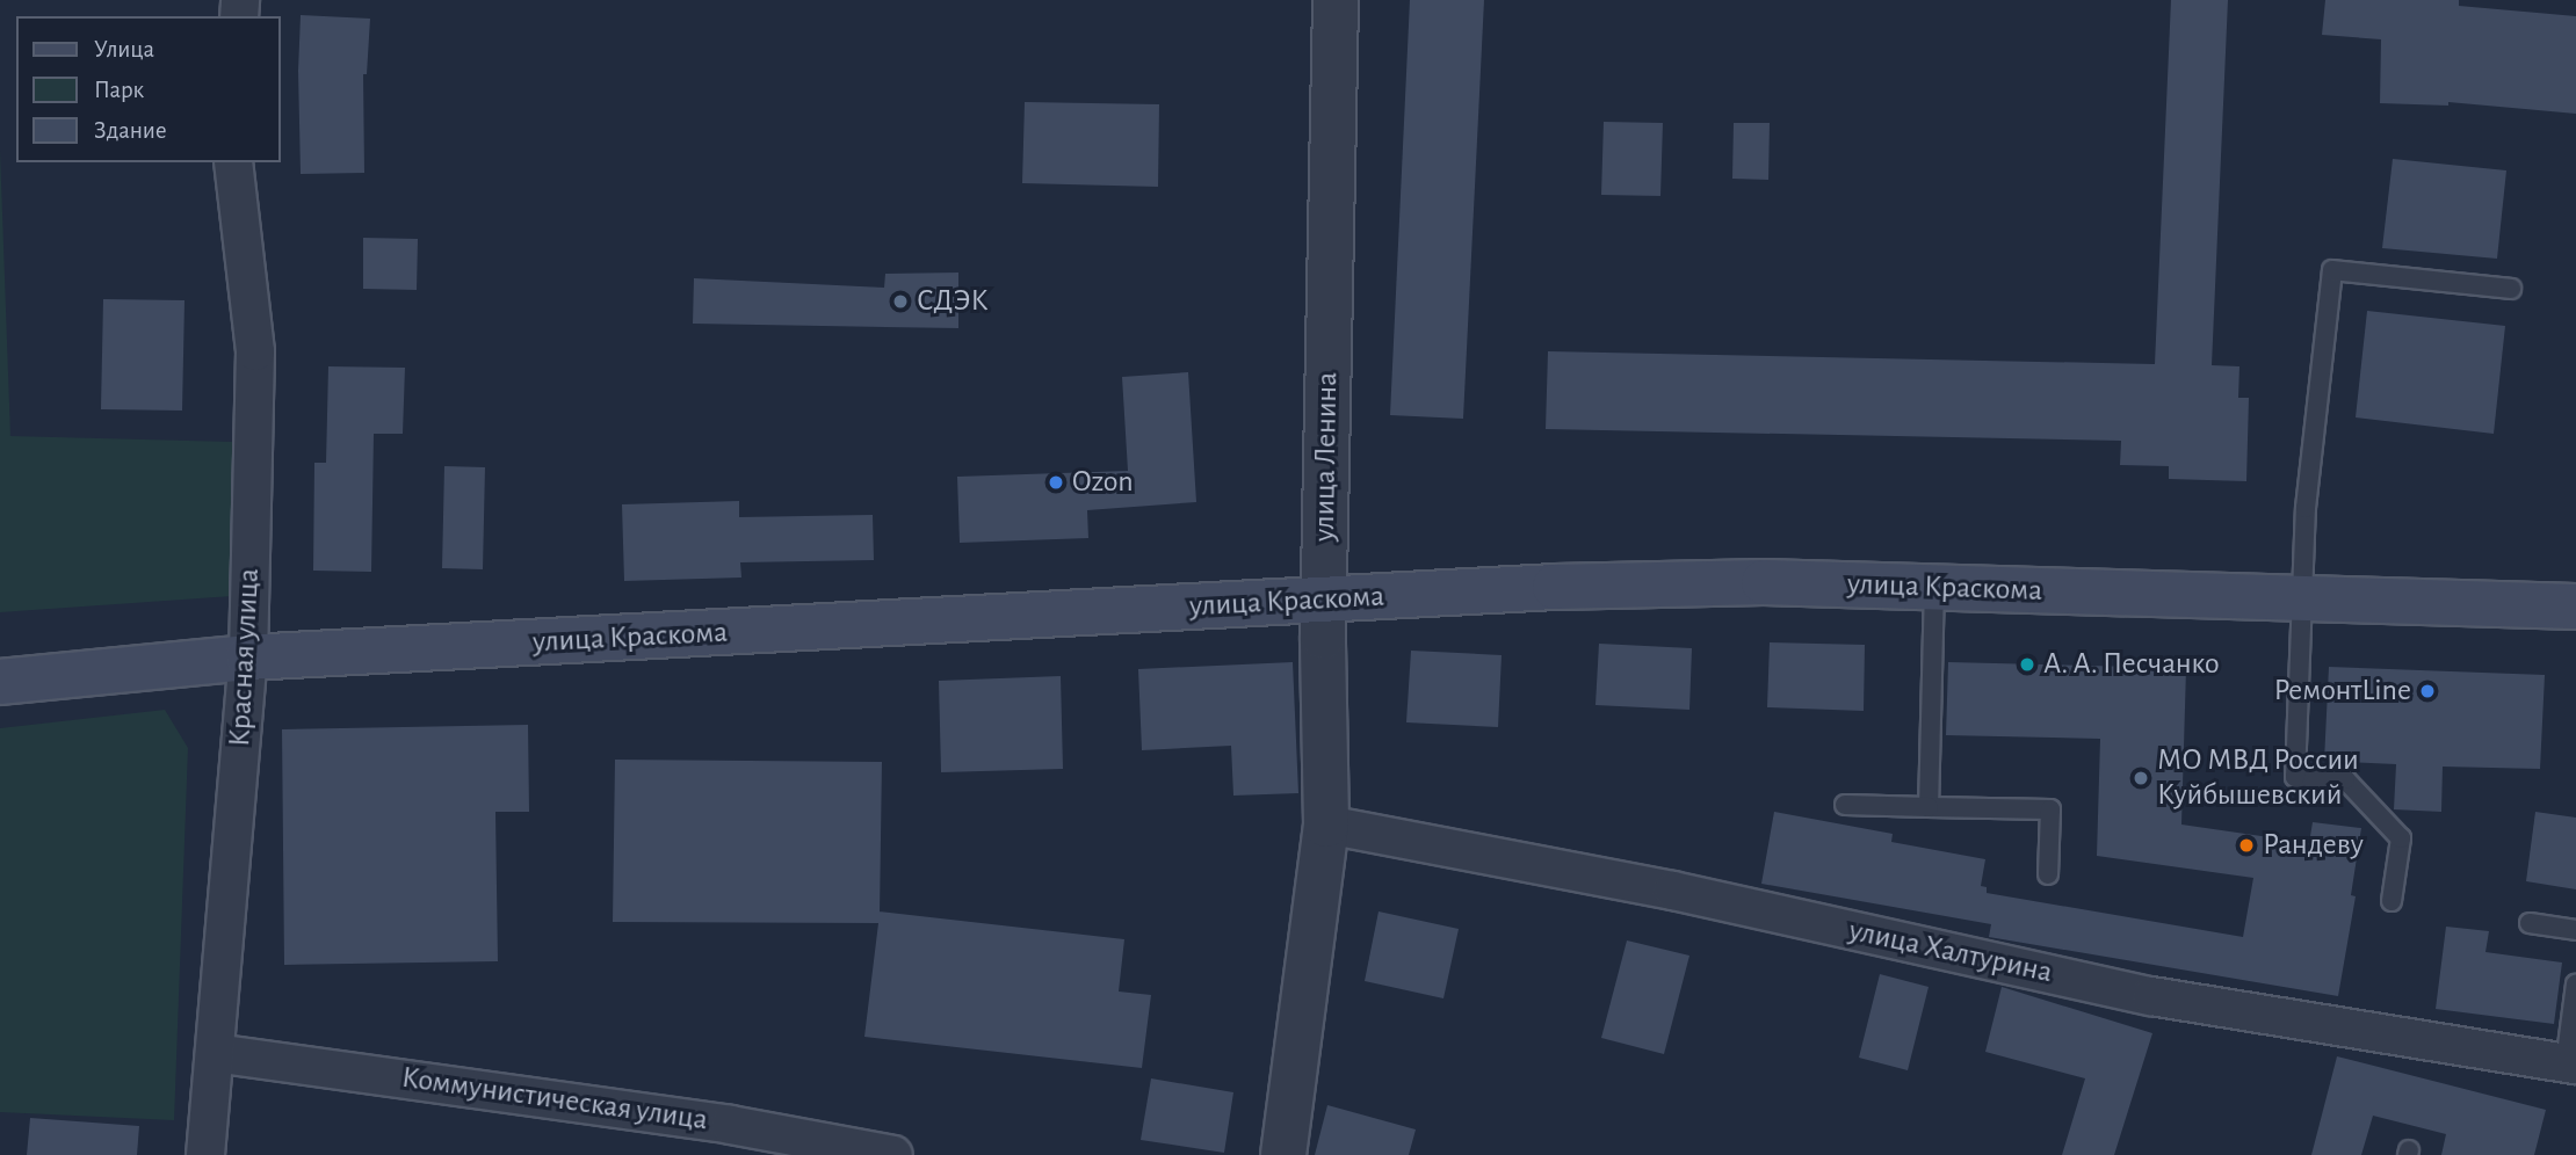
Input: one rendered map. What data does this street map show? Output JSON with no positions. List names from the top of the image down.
{
  "streets": {
    "main road": ["улица Краскома"],
    "street": [
      "улица Ленина",
      "Красная улица",
      "улица Халтурина",
      "Коммунистическая улица"
    ]
  },
  "crossings": [
    ["улица Ленина", "улица Краскома"],
    ["улица Ленина", "улица Халтурина"],
    ["улица Краскома", "Красная улица"],
    ["Красная улица", "Коммунистическая улица"]
  ],
  "places": [
    "СДЭК",
    "Ozon",
    "А. А. Песчанко",
    "РемонтLine",
    "МО МВД России Куйбышевский",
    "Рандеву"
  ],
  "legend": ["Улица", "Парк", "Здание"]
}
